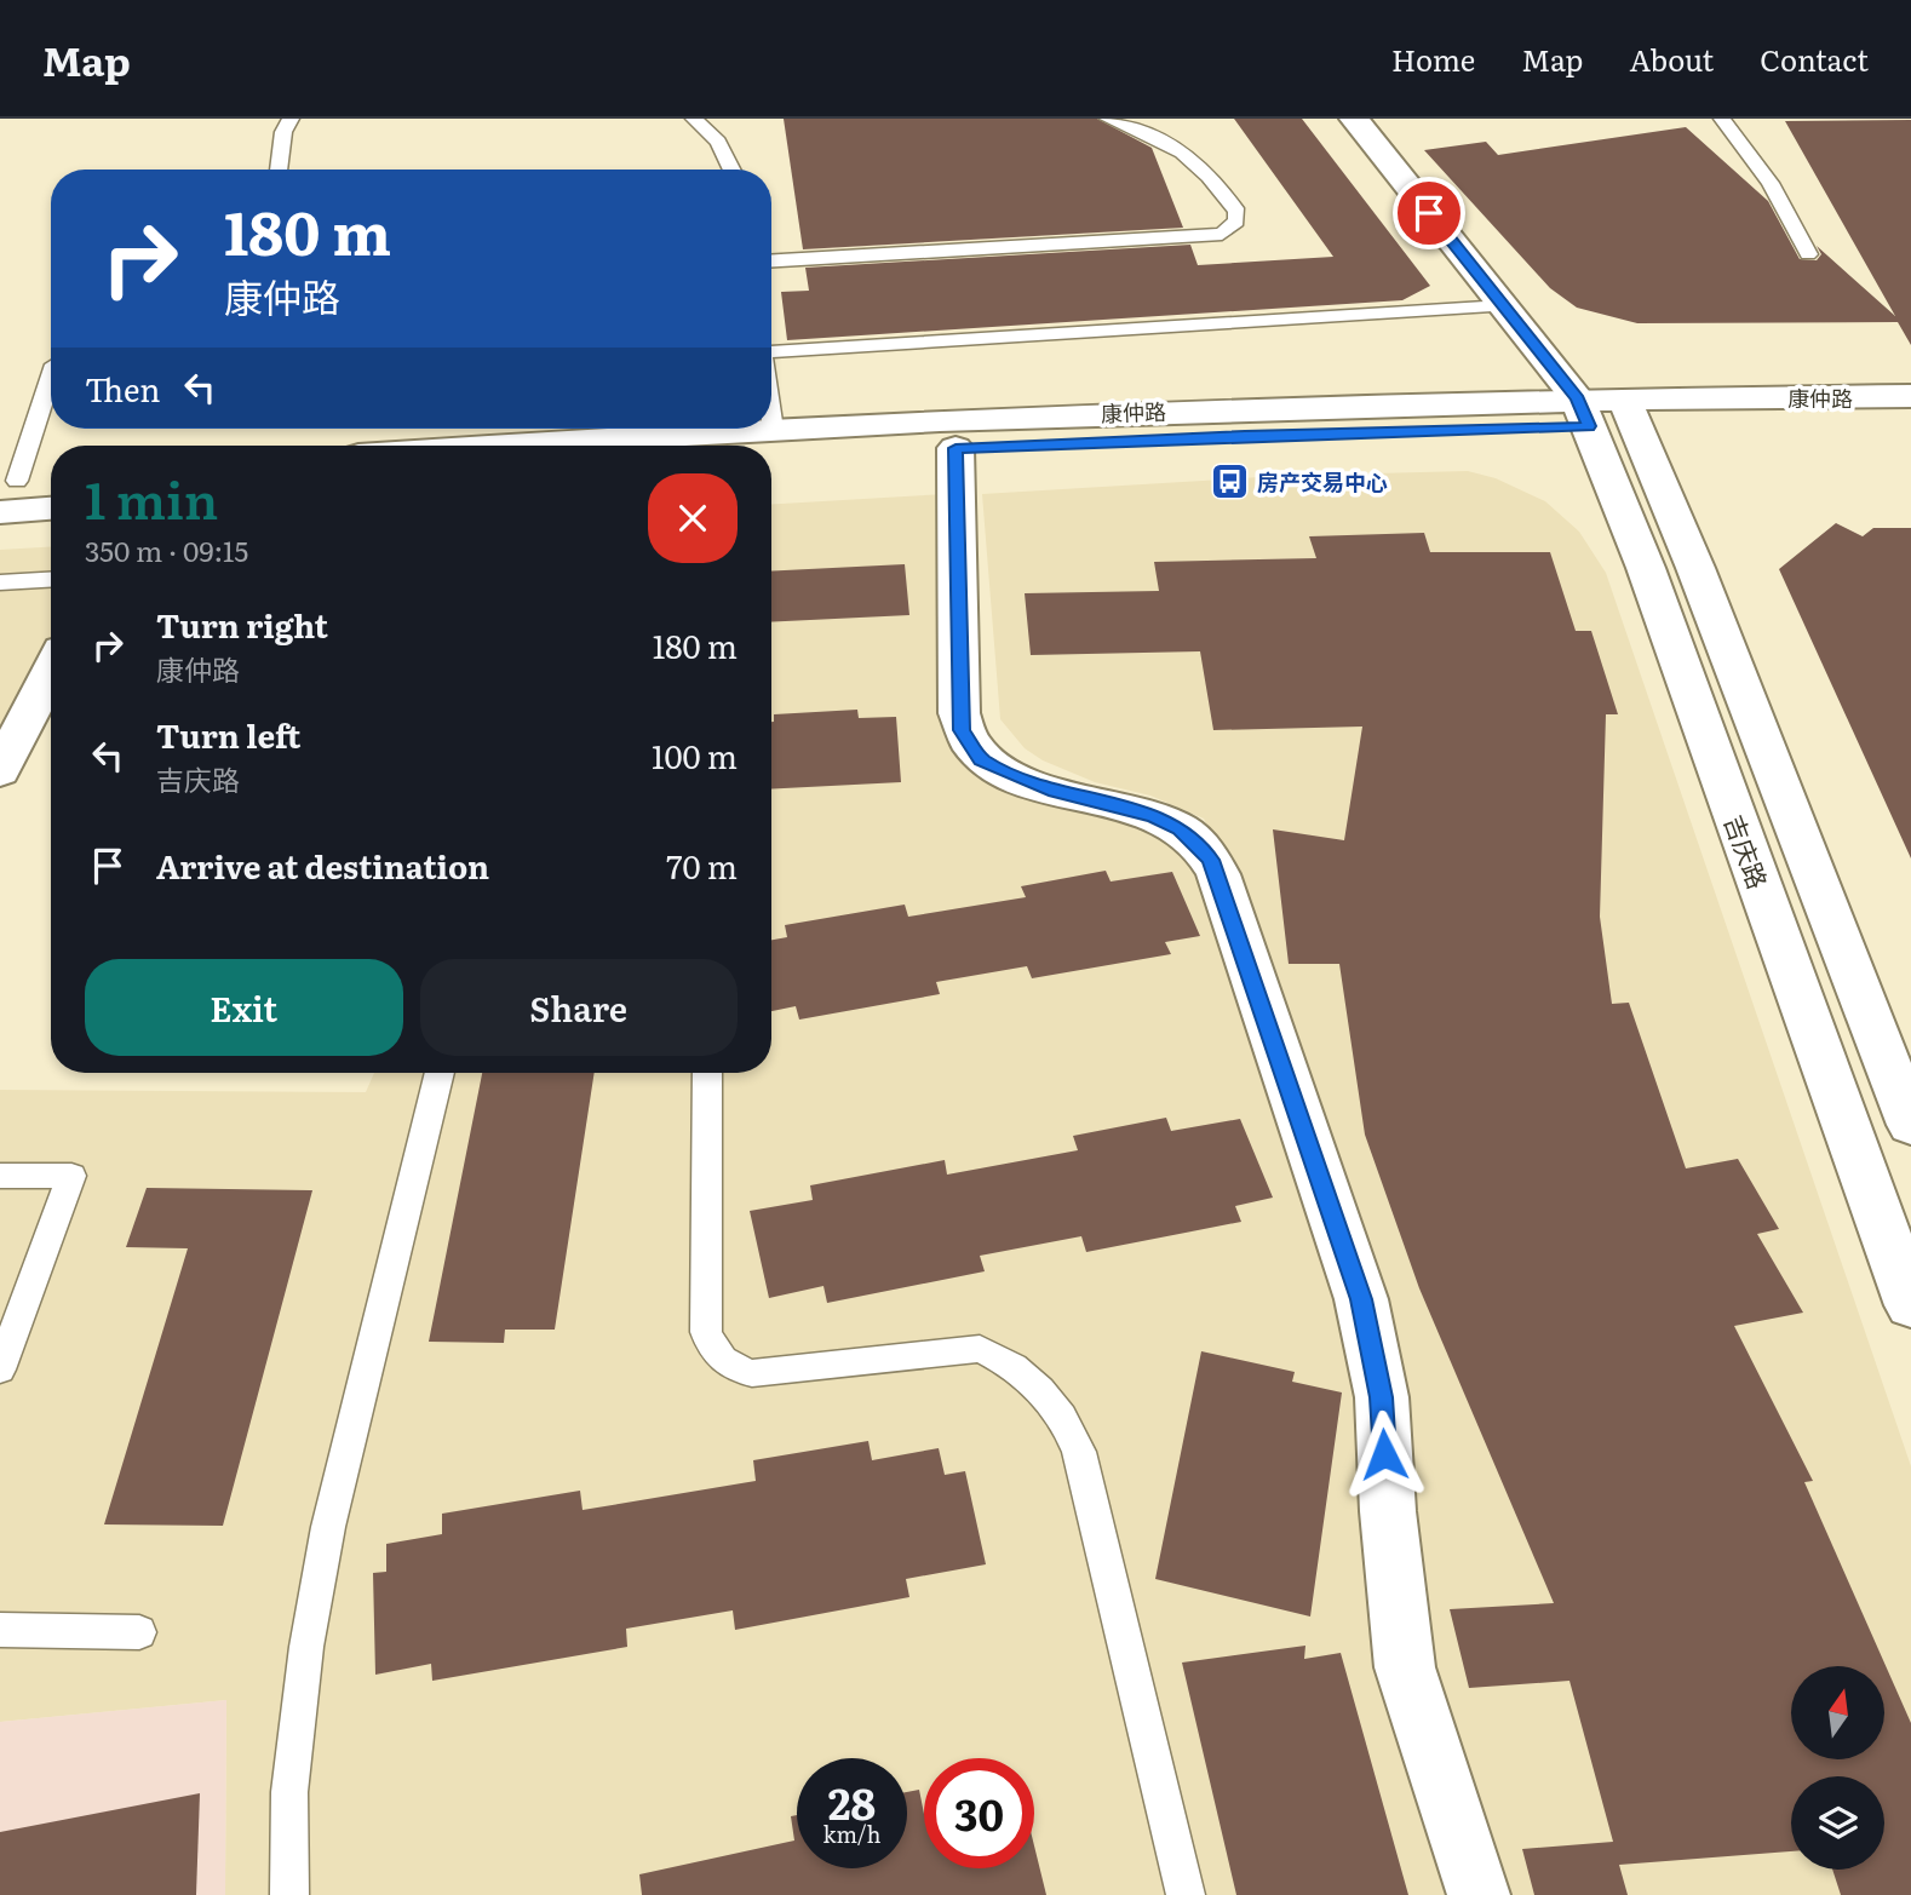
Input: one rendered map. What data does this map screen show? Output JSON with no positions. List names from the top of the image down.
{
  "streets": {
    "street": ["康仲路", "吉庆路"]
  },
  "crossings": [
    ["康仲路", "吉庆路"]
  ],
  "places": {
    "bus stop": ["房产交易中心"]
  },
  "north": "top",
  "page": {
    "header": "Map",
    "nav": [
      "Home",
      "Map",
      "About",
      "Contact"
    ],
    "turn": ["180 m", "康仲路"],
    "then": "Then",
    "heading": ["1 min", "350 m · 09:15"],
    "list": [
      {
        "name": "Turn right",
        "note": "康仲路",
        "value": "180 m"
      },
      {
        "name": "Turn left",
        "note": "吉庆路",
        "value": "100 m"
      },
      {
        "name": "Arrive at destination",
        "value": "70 m"
      }
    ],
    "buttons": ["Exit", "Share"],
    "speed": "28 km/h",
    "limit": "30"
  }
}
